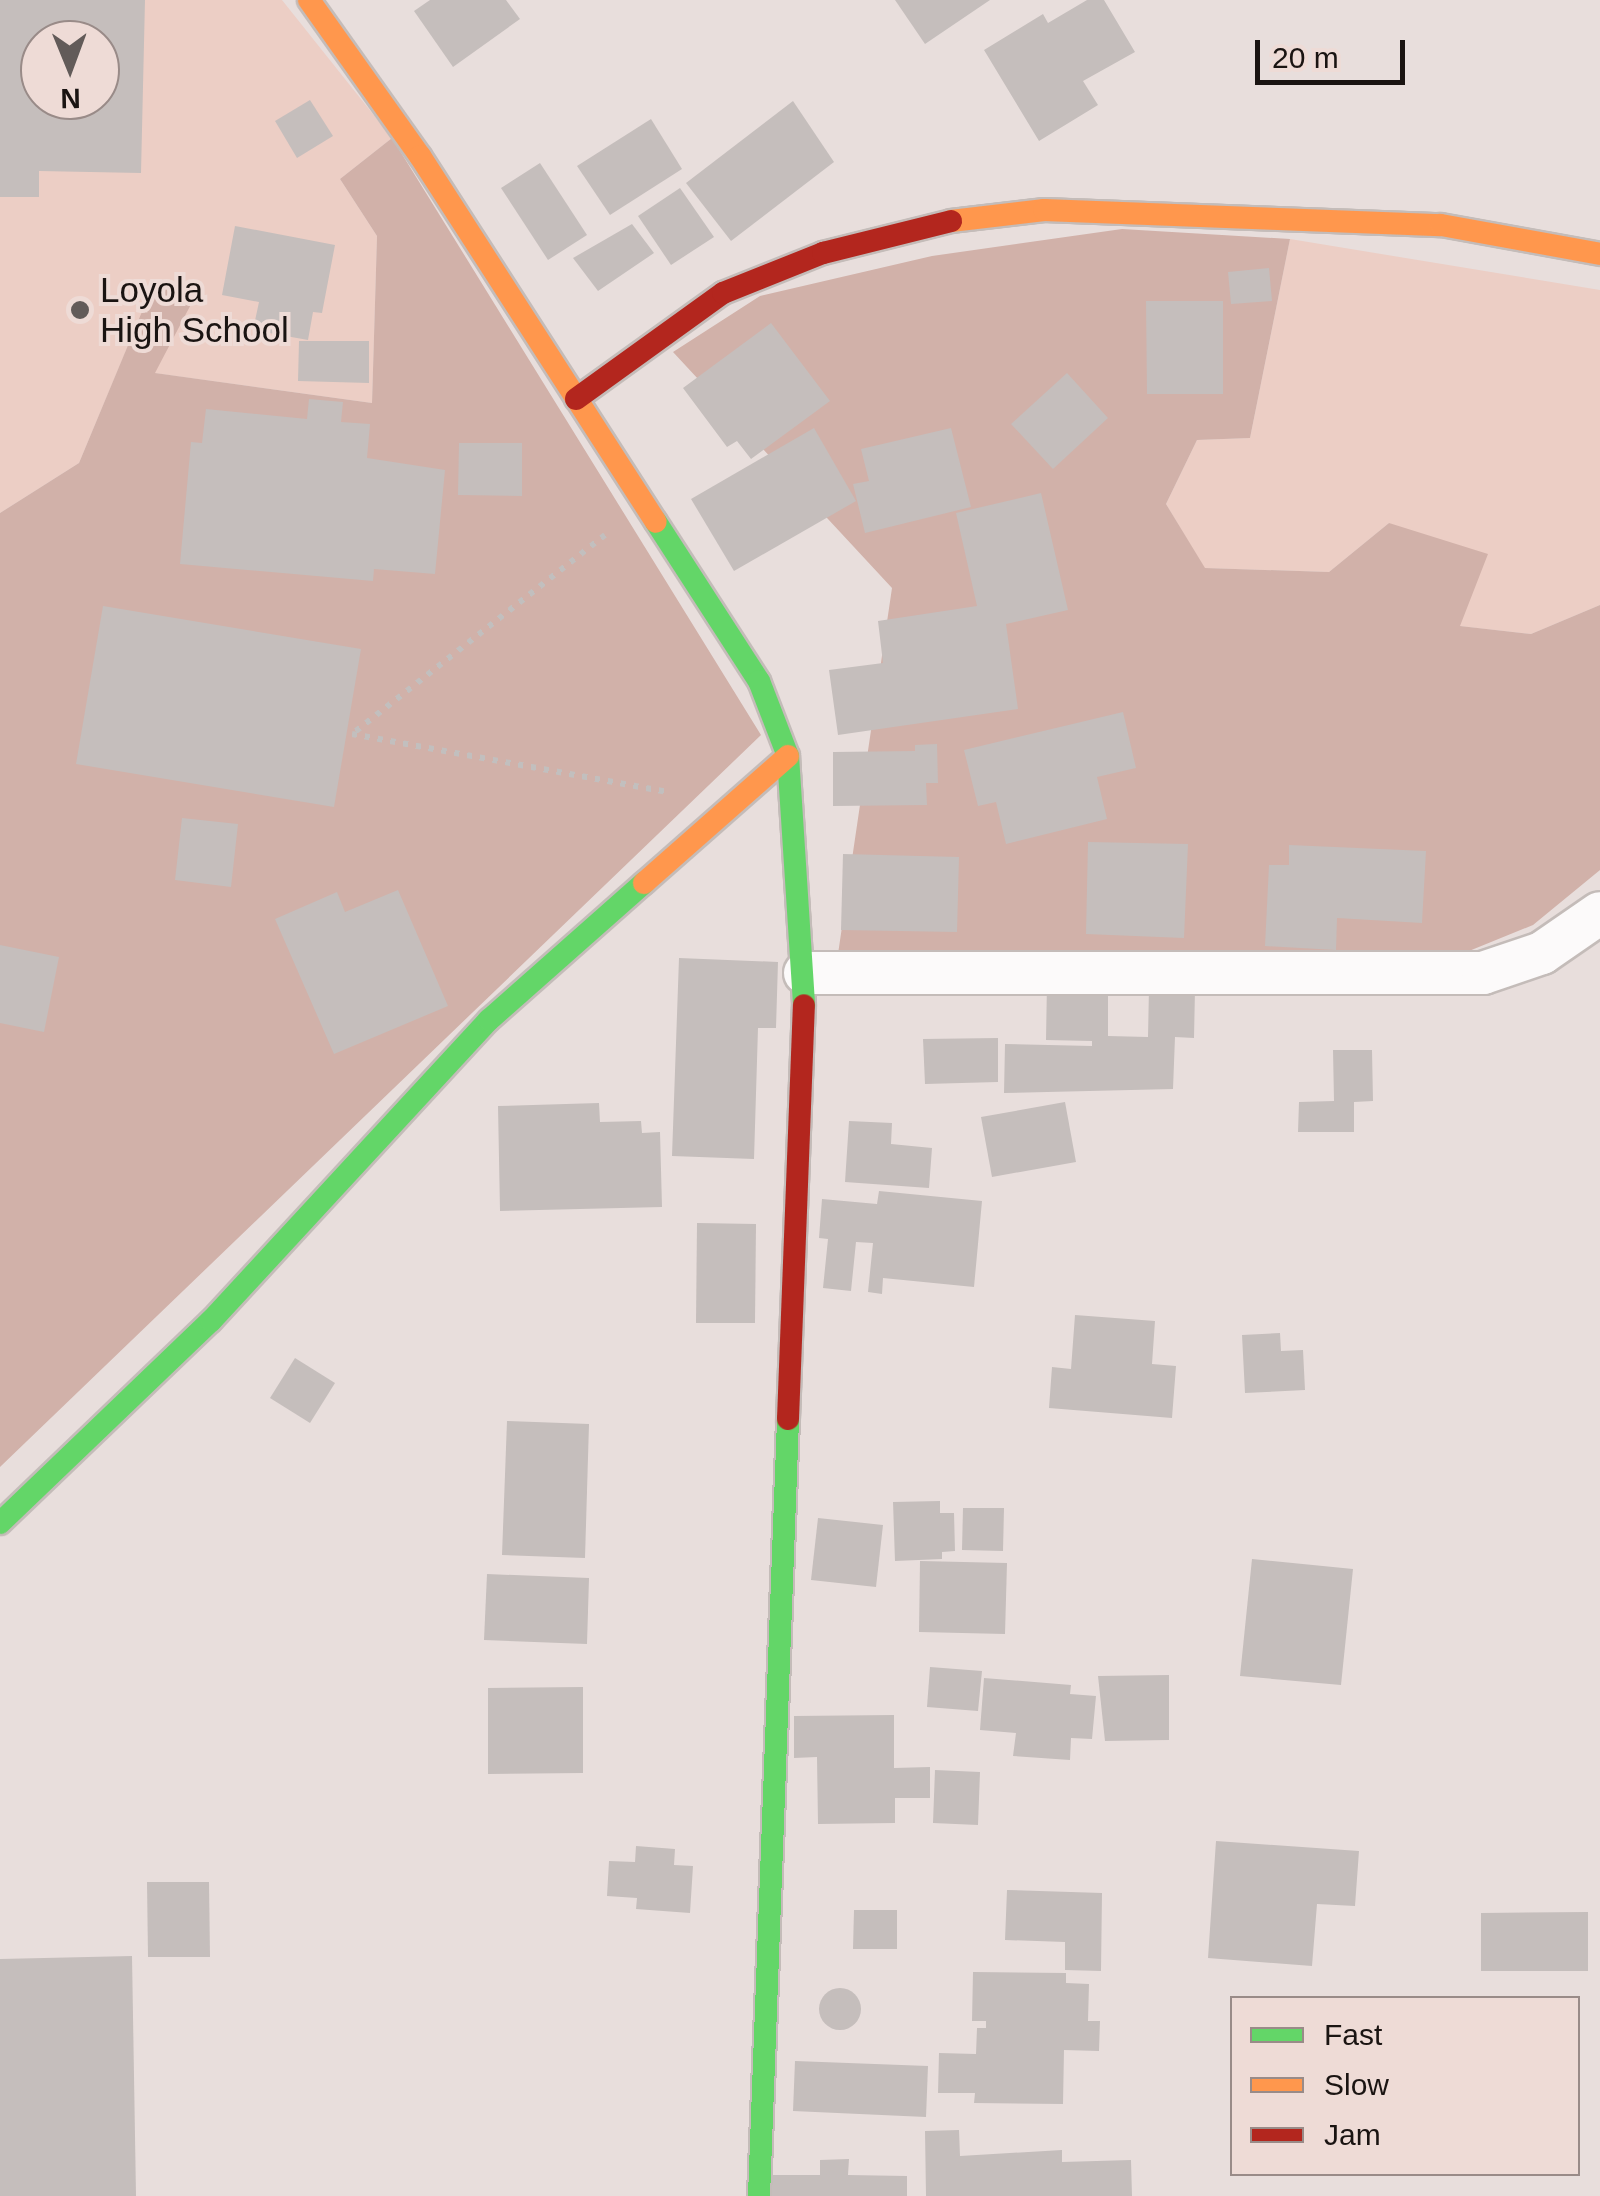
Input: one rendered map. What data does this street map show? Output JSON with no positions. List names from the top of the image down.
{
  "places": ["Loyola High School"],
  "legend": ["Fast", "Slow", "Jam"],
  "scale_bar": "20 m",
  "north": "bottom"
}
